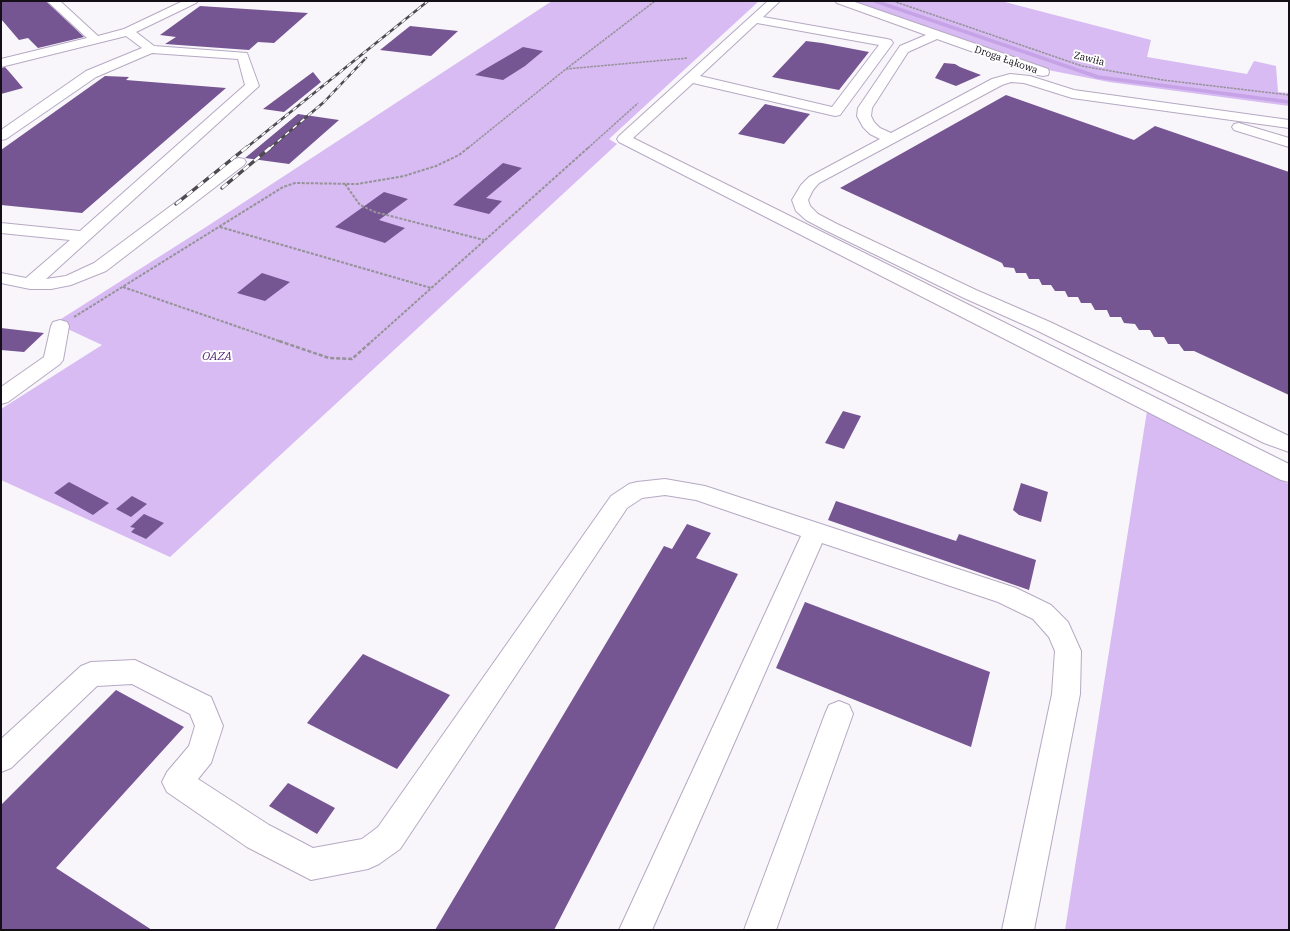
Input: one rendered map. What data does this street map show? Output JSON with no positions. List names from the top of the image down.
{
  "streets": {
    "street": ["Droga Łąkowa"],
    "path": ["Zawiła"]
  },
  "parks": ["OAZA"]
}
